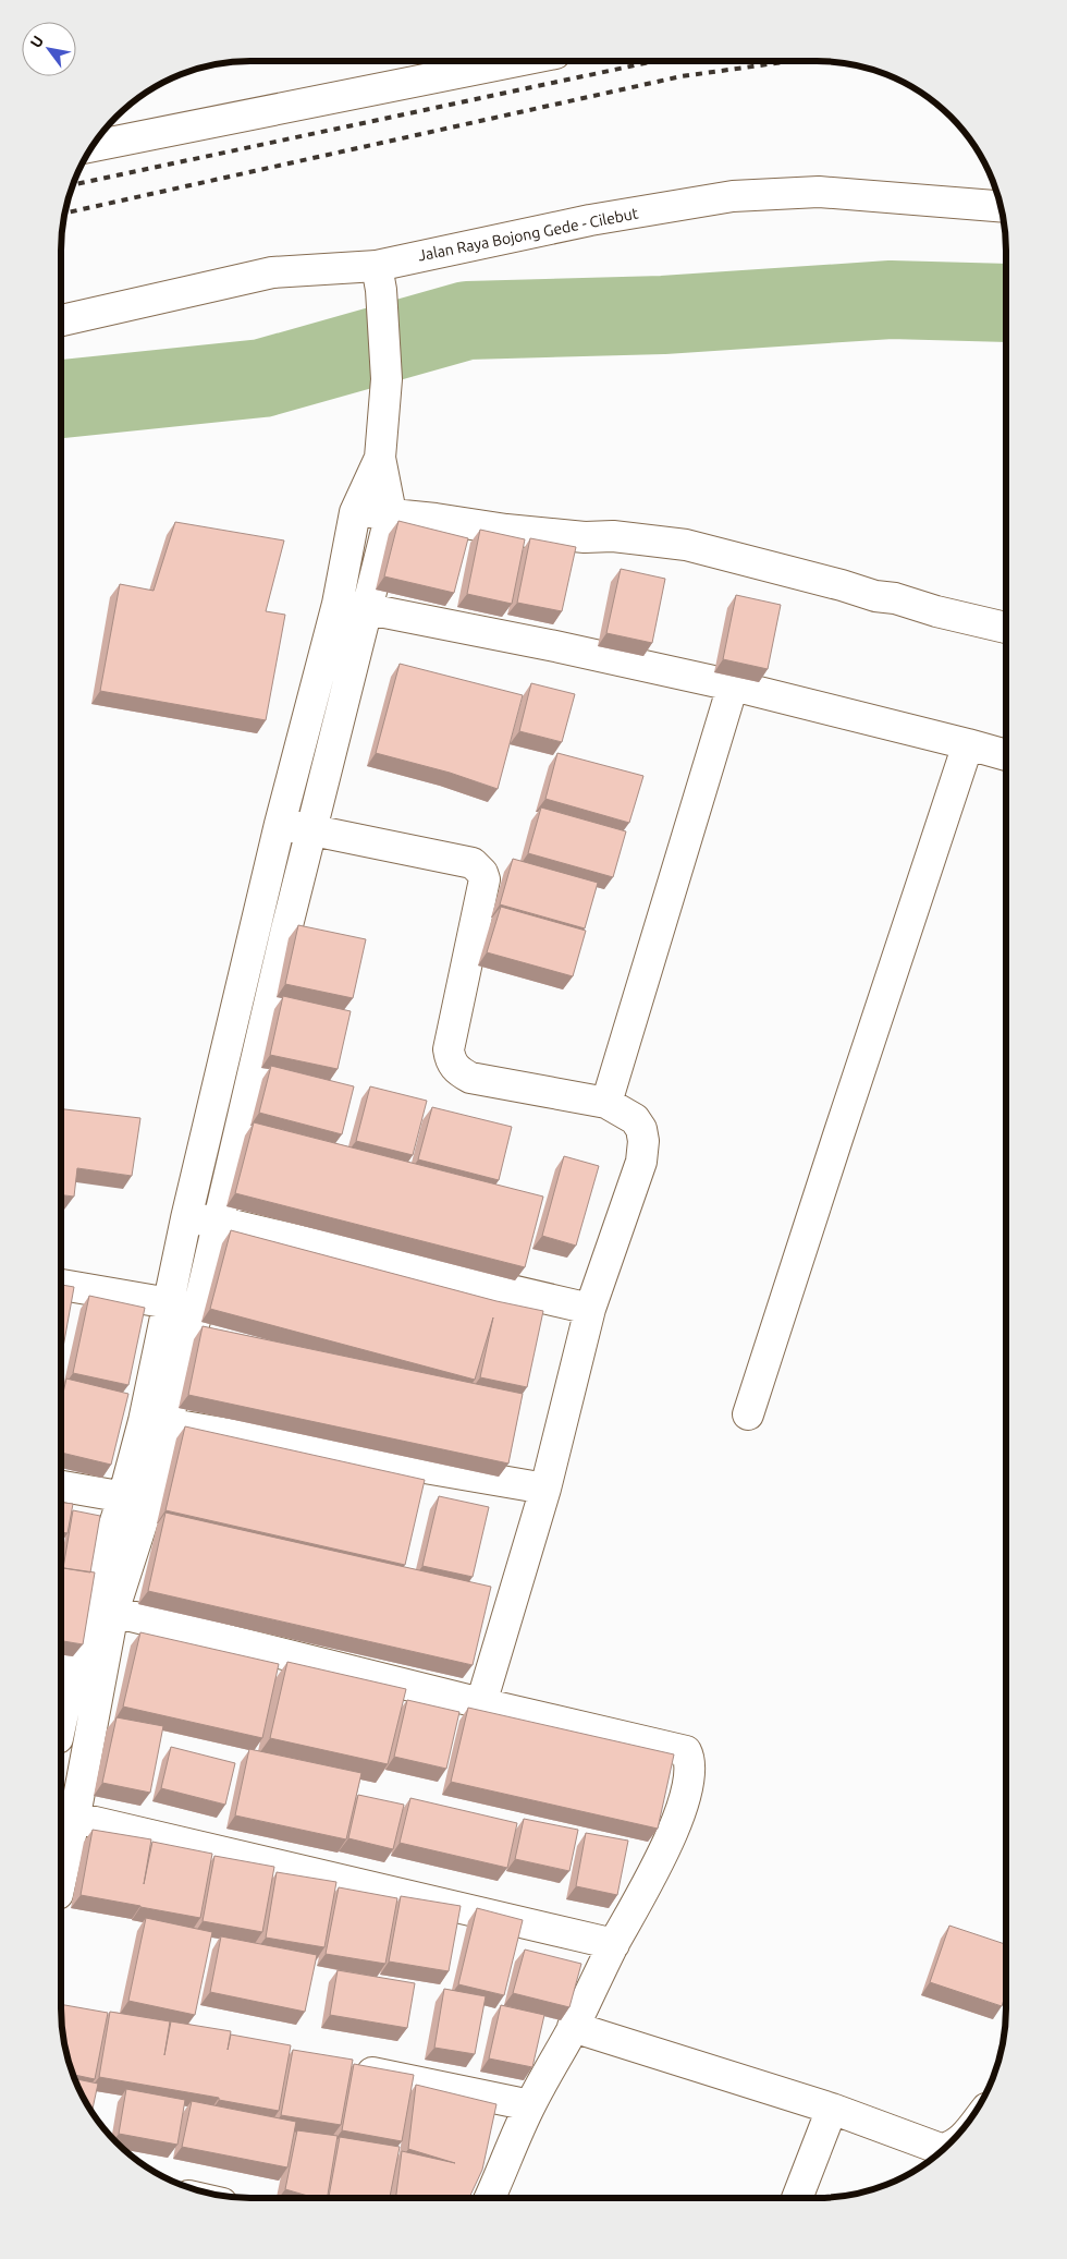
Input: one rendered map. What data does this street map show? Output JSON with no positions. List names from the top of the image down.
{
  "streets": {
    "street": ["Jalan Raya Bojong Gede - Cilebut"]
  },
  "north": "top left"
}
